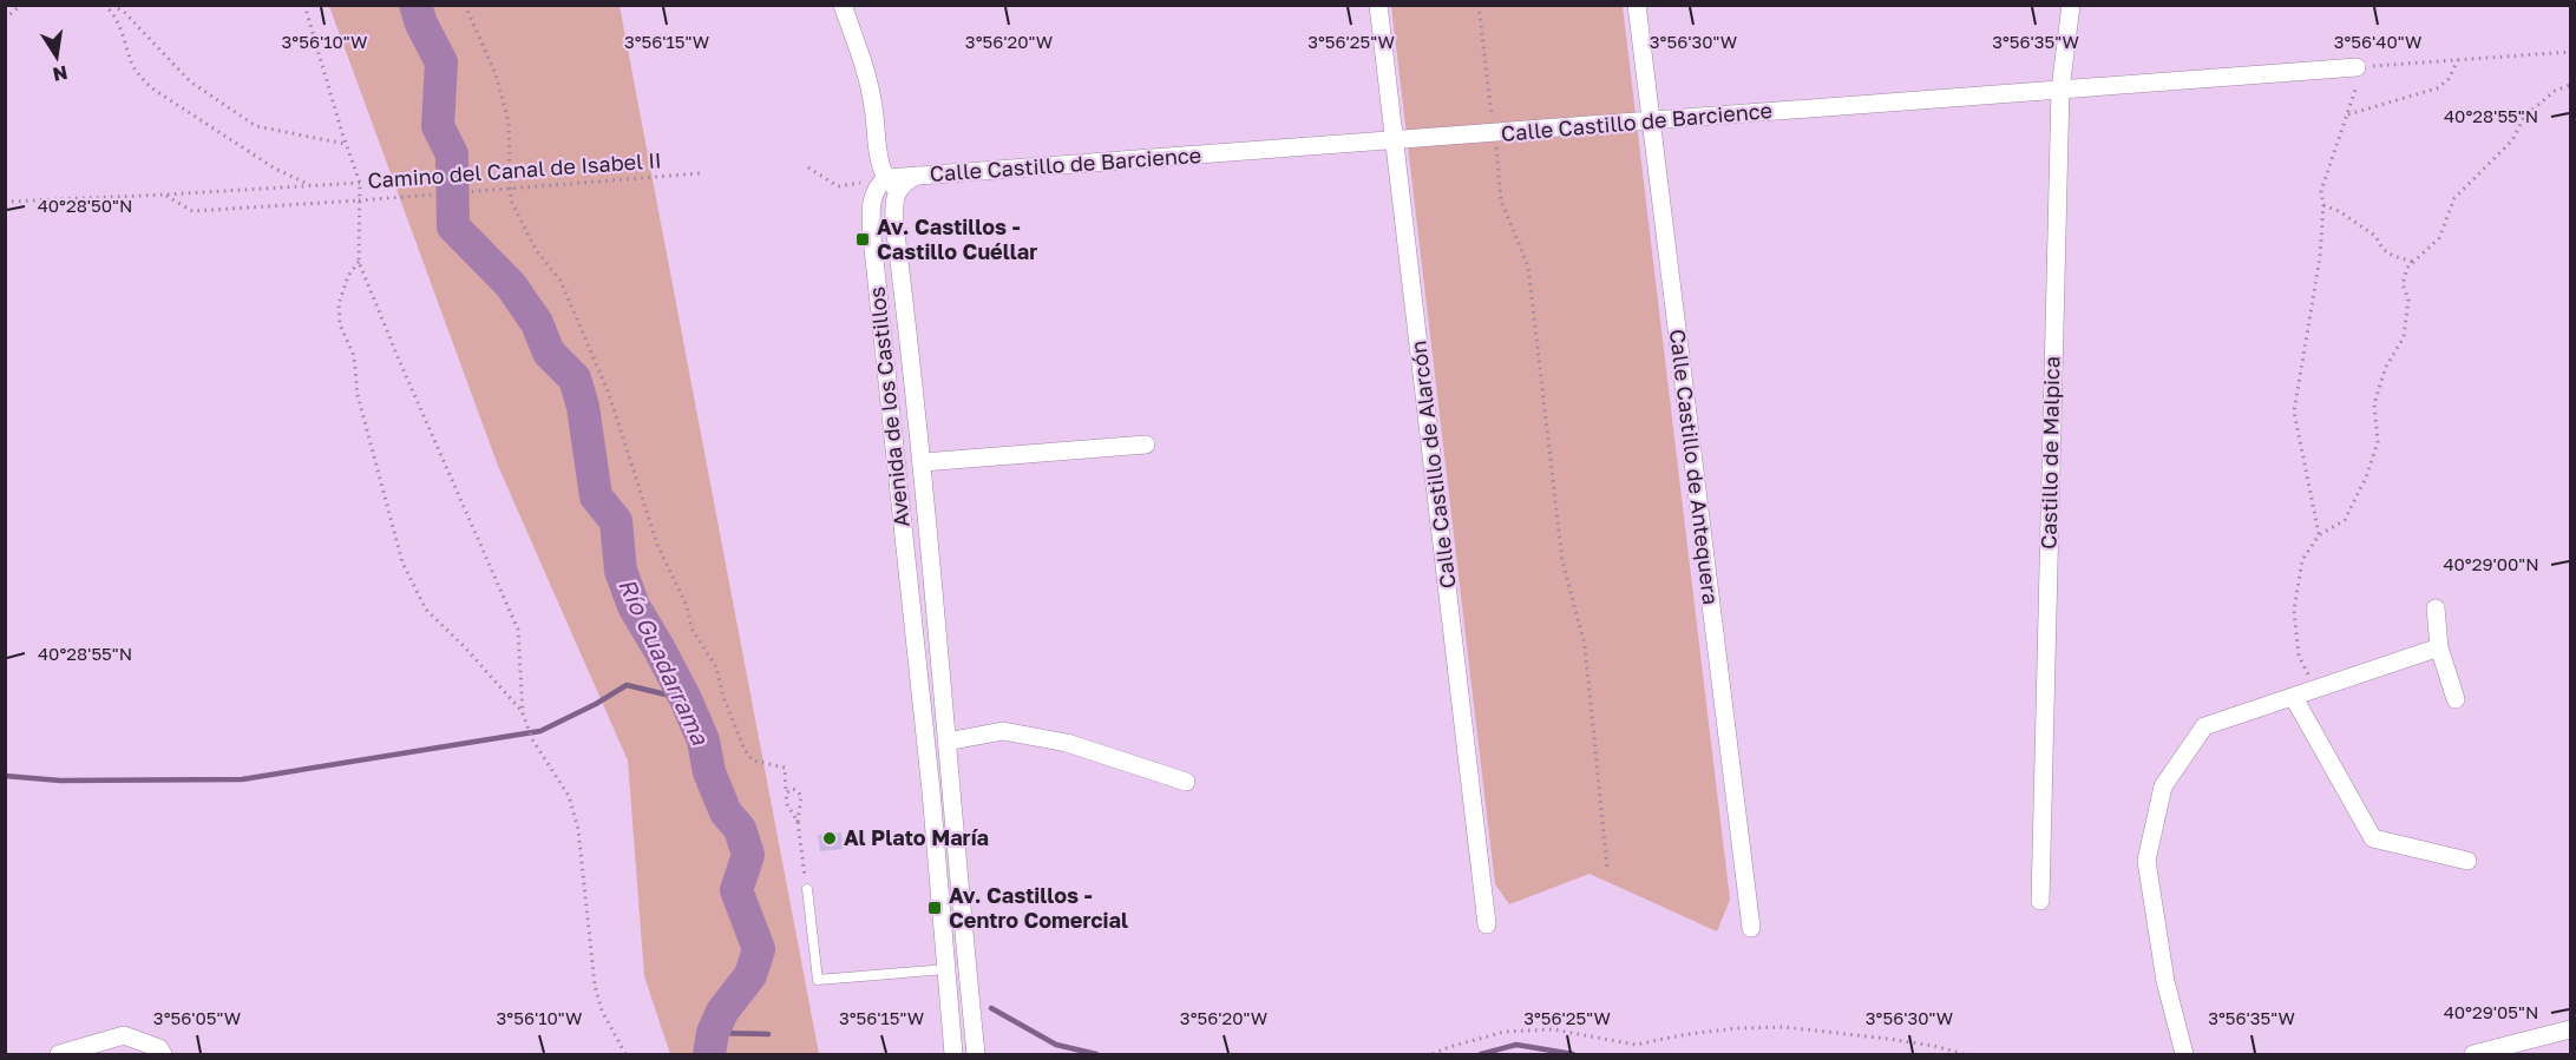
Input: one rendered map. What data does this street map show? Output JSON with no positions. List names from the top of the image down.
{
  "streets": {
    "street": [
      "Calle Castillo de Barcience",
      "Avenida de los Castillos",
      "Castillo de Malpica",
      "Calle Castillo de Alarcón",
      "Calle Castillo de Antequera"
    ],
    "path": ["Camino del Canal de Isabel II"]
  },
  "crossings": [
    ["Calle Castillo de Barcience", "Avenida de los Castillos"],
    ["Calle Castillo de Barcience", "Castillo de Malpica"],
    ["Calle Castillo de Barcience", "Calle Castillo de Alarcón"],
    ["Calle Castillo de Barcience", "Calle Castillo de Antequera"]
  ],
  "water": ["Río Guadarrama"],
  "places": {
    "transit": ["Av. Castillos - Castillo Cuéllar", "Av. Castillos - Centro Comercial"],
    "other": ["Al Plato María"]
  },
  "north": "bottom",
  "coordinates": [
    "3°56'10\"W",
    "3°56'15\"W",
    "3°56'20\"W",
    "3°56'25\"W",
    "3°56'30\"W",
    "3°56'35\"W",
    "3°56'40\"W",
    "40°28'55\"N",
    "40°28'50\"N",
    "40°29'00\"N",
    "40°29'05\"N",
    "3°56'05\"W"
  ]
}
